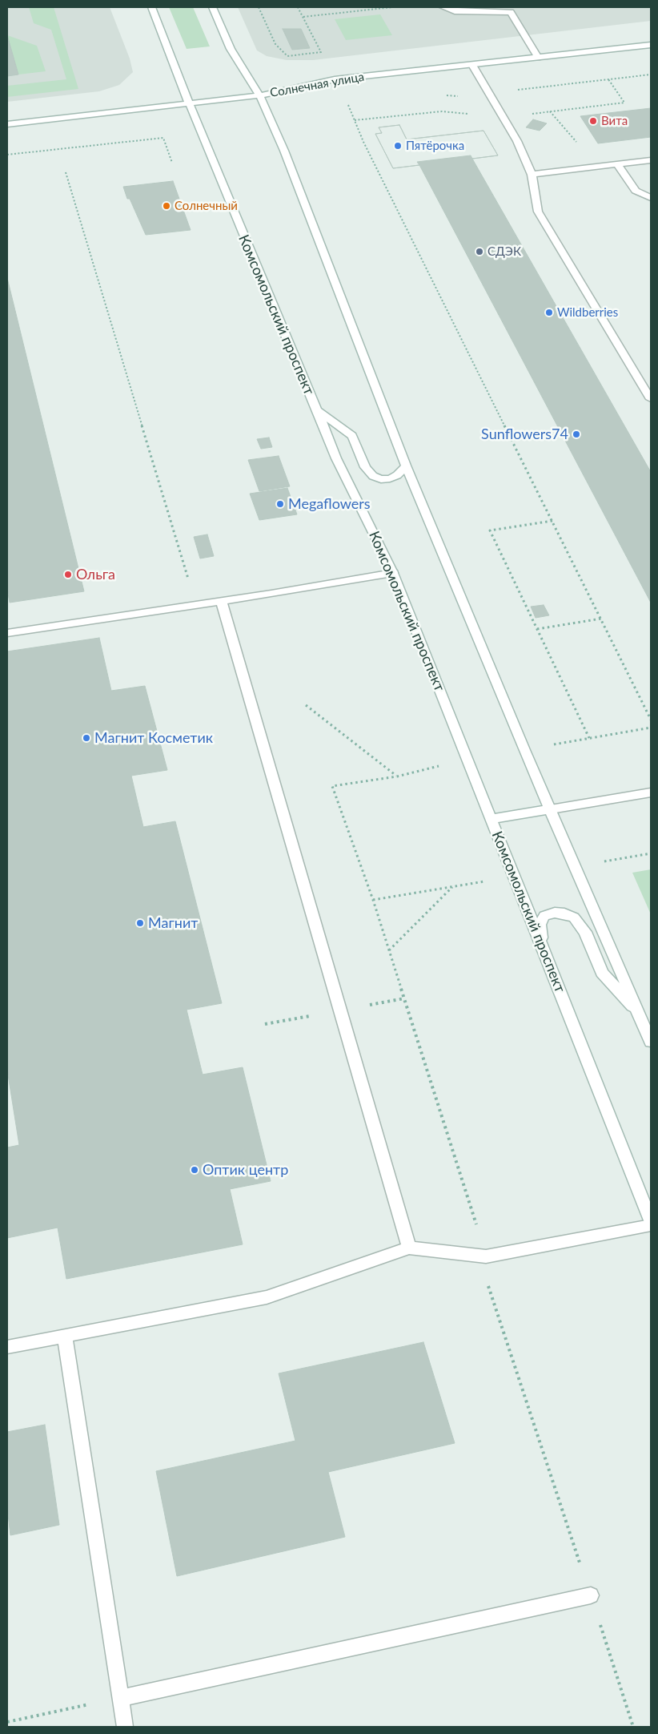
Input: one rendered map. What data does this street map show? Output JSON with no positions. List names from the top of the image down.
{
  "streets": {
    "main road": ["Солнечная улица", "Комсомольский проспект"]
  },
  "crossings": [
    ["Солнечная улица", "Комсомольский проспект"]
  ],
  "places": [
    "Вита",
    "Пятёрочка",
    "Солнечный",
    "СДЭК",
    "Wildberries",
    "Sunflowers74",
    "Megaflowers",
    "Ольга",
    "Магнит Косметик",
    "Магнит",
    "Оптик центр"
  ]
}
